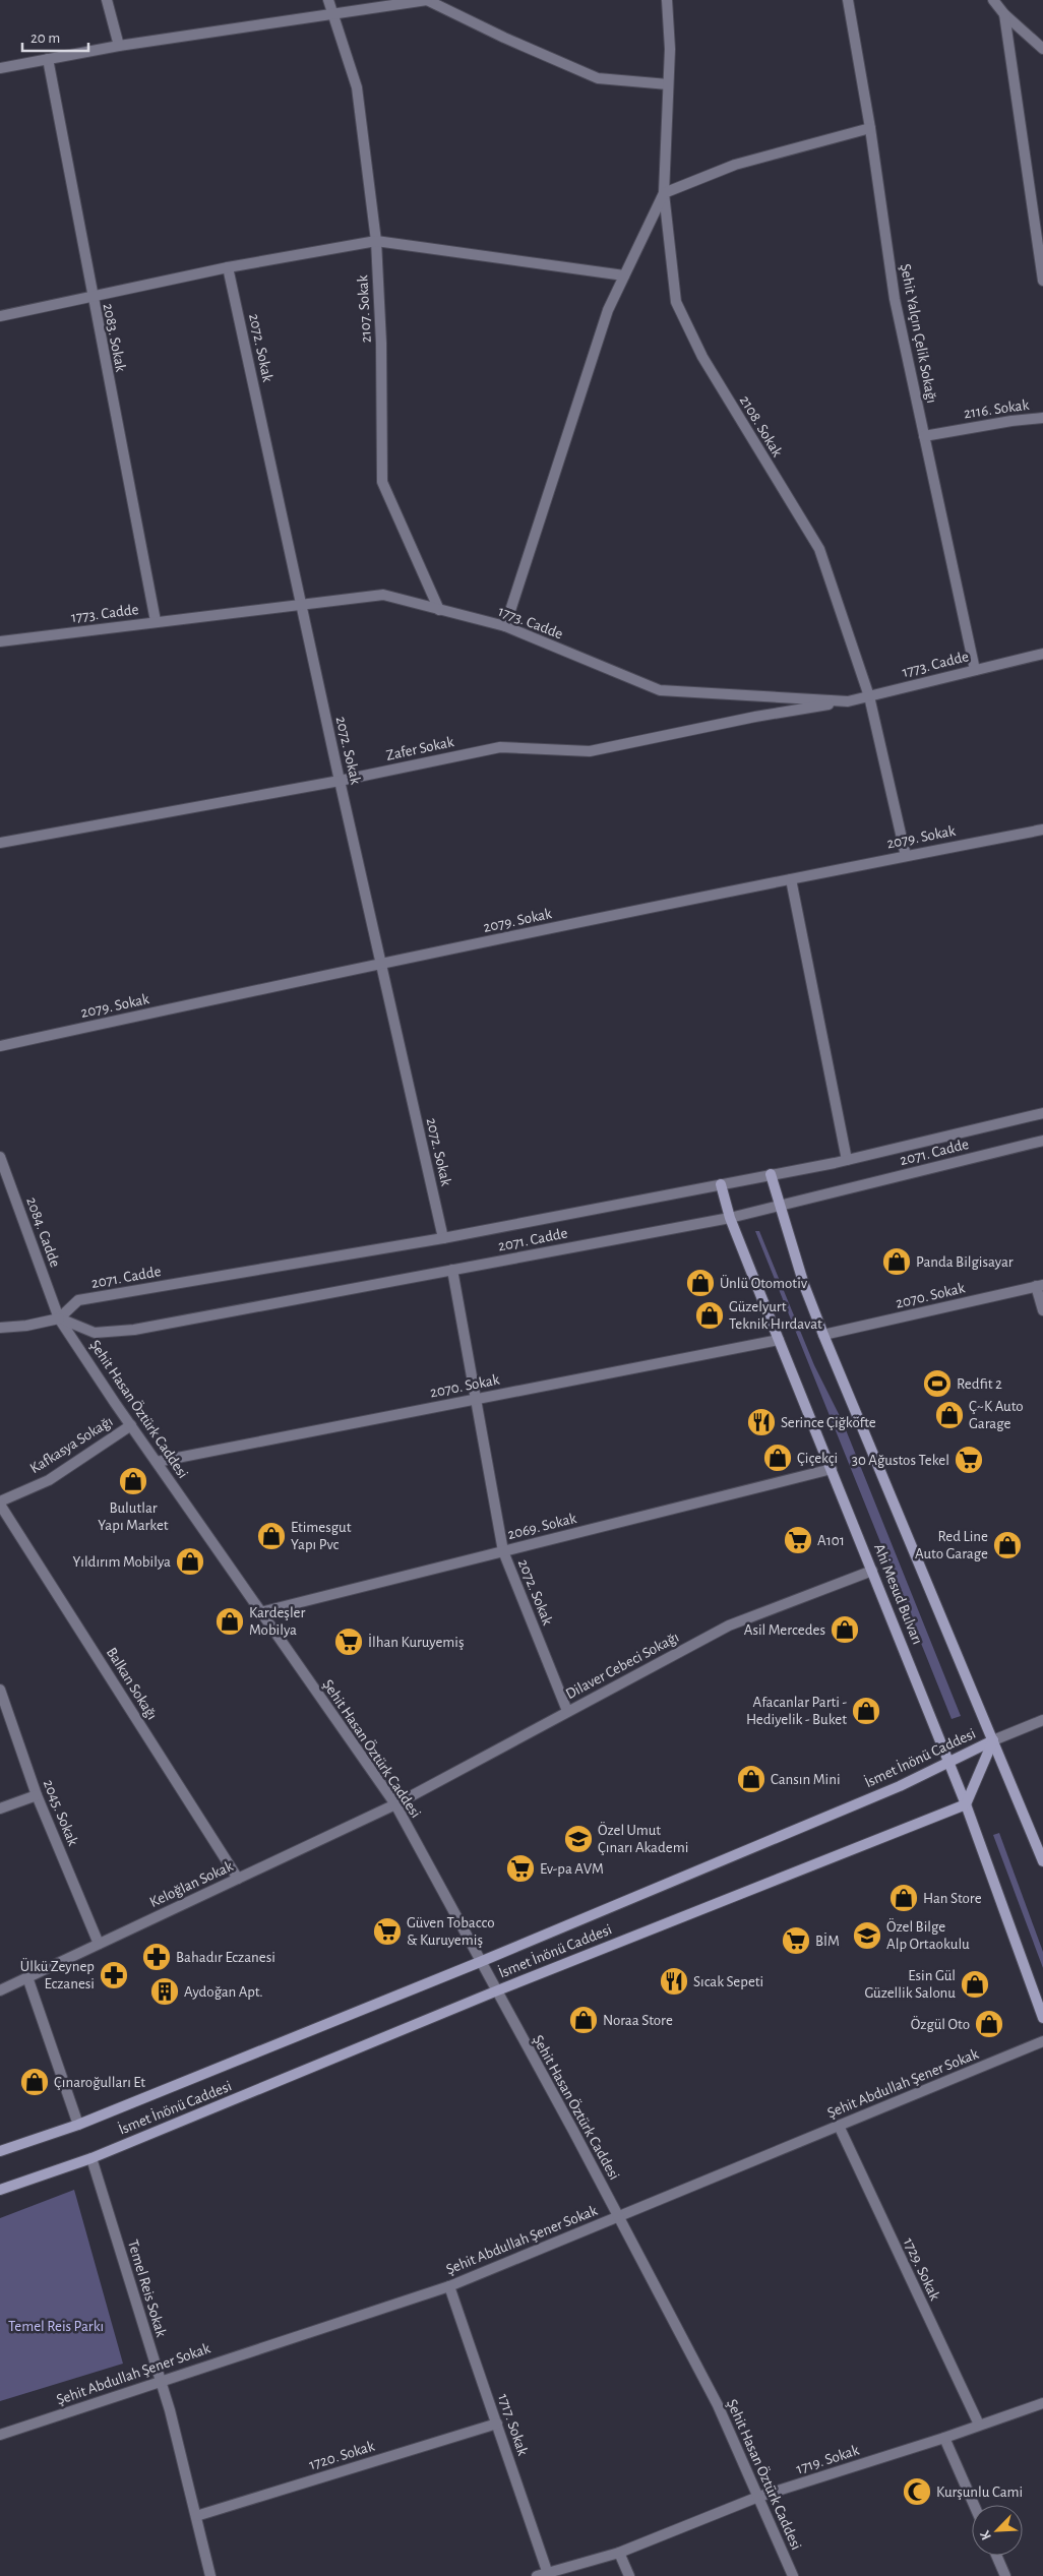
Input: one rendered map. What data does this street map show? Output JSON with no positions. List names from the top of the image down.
{
  "streets": {
    "main road": ["Ahi Mesud Bulvarı", "İsmet İnönü Caddesi"],
    "street": [
      "2107. Sokak",
      "Şehit Yalçın Çelik Sokağı",
      "2083. Sokak",
      "2072. Sokak",
      "2116. Sokak",
      "2108. Sokak",
      "1773. Cadde",
      "Zafer Sokak",
      "2079. Sokak",
      "2071. Cadde",
      "2084. Cadde",
      "2070. Sokak",
      "Şehit Hasan Öztürk Caddesi",
      "Kafkasya Sokağı",
      "2069. Sokak",
      "Dilaver Cebeci Sokağı",
      "Balkan Sokağı",
      "2045. Sokak",
      "Keloğlan Sokak",
      "Şehit Abdullah Şener Sokak",
      "1729. Sokak",
      "Temel Reis Sokak",
      "1717. Sokak",
      "1720. Sokak",
      "1719. Sokak"
    ]
  },
  "crossings": [
    ["2107. Sokak", "1773. Cadde"],
    ["Şehit Yalçın Çelik Sokağı", "2116. Sokak"],
    ["Şehit Yalçın Çelik Sokağı", "1773. Cadde"],
    ["2083. Sokak", "1773. Cadde"],
    ["2072. Sokak", "1773. Cadde"],
    ["2072. Sokak", "Zafer Sokak"],
    ["2072. Sokak", "2079. Sokak"],
    ["2072. Sokak", "2071. Cadde"],
    ["2072. Sokak", "2070. Sokak"],
    ["2072. Sokak", "2069. Sokak"],
    ["2072. Sokak", "Dilaver Cebeci Sokağı"],
    ["2108. Sokak", "1773. Cadde"],
    ["2108. Sokak", "2079. Sokak"],
    ["1773. Cadde", "Zafer Sokak"],
    ["2071. Cadde", "2084. Cadde"],
    ["2071. Cadde", "Şehit Hasan Öztürk Caddesi"],
    ["2071. Cadde", "Ahi Mesud Bulvarı"],
    ["2084. Cadde", "Şehit Hasan Öztürk Caddesi"],
    ["2070. Sokak", "Şehit Hasan Öztürk Caddesi"],
    ["2070. Sokak", "Ahi Mesud Bulvarı"],
    ["Şehit Hasan Öztürk Caddesi", "Kafkasya Sokağı"],
    ["Şehit Hasan Öztürk Caddesi", "2069. Sokak"],
    ["Şehit Hasan Öztürk Caddesi", "Dilaver Cebeci Sokağı"],
    ["Şehit Hasan Öztürk Caddesi", "İsmet İnönü Caddesi"],
    ["Şehit Hasan Öztürk Caddesi", "Keloğlan Sokak"],
    ["Şehit Hasan Öztürk Caddesi", "Şehit Abdullah Şener Sokak"],
    ["Şehit Hasan Öztürk Caddesi", "1719. Sokak"],
    ["Kafkasya Sokağı", "Balkan Sokağı"],
    ["2069. Sokak", "Ahi Mesud Bulvarı"],
    ["Ahi Mesud Bulvarı", "Dilaver Cebeci Sokağı"],
    ["Ahi Mesud Bulvarı", "İsmet İnönü Caddesi"],
    ["Dilaver Cebeci Sokağı", "Keloğlan Sokak"],
    ["Balkan Sokağı", "Keloğlan Sokak"],
    ["İsmet İnönü Caddesi", "Temel Reis Sokak"],
    ["2045. Sokak", "Keloğlan Sokak"],
    ["Şehit Abdullah Şener Sokak", "1729. Sokak"],
    ["Şehit Abdullah Şener Sokak", "Temel Reis Sokak"],
    ["Şehit Abdullah Şener Sokak", "1717. Sokak"],
    ["1729. Sokak", "1719. Sokak"],
    ["Temel Reis Sokak", "1720. Sokak"],
    ["1717. Sokak", "1720. Sokak"],
    ["1717. Sokak", "1719. Sokak"]
  ],
  "parks": ["Temel Reis Parkı"],
  "places": {
    "shop": [
      "Panda Bilgisayar",
      "Ünlü Otomotiv",
      "Güzelyurt Teknik Hırdavat",
      "Ç~K Auto Garage",
      "Çiçekçi",
      "Bulutlar Yapı Market",
      "Etimesgut Yapı Pvc",
      "Red Line Auto Garage",
      "Yıldırım Mobilya",
      "Kardeşler Mobilya",
      "Asil Mercedes",
      "Afacanlar Parti - Hediyelik - Buket",
      "Cansın Mini",
      "Han Store",
      "Esin Gül Güzellik Salonu",
      "Noraa Store",
      "Özgül Oto",
      "Çınaroğulları Et"
    ],
    "sports": ["Redfit 2"],
    "restaurant": ["Serince Çiğköfte", "Sıcak Sepeti"],
    "supermarket": [
      "30 Ağustos Tekel",
      "A101",
      "İlhan Kuruyemiş",
      "Ev-pa AVM",
      "Güven Tobacco & Kuruyemiş",
      "BİM"
    ],
    "school or university": ["Özel Umut Çınarı Akademi", "Özel Bilge Alp Ortaokulu"],
    "pharmacy": ["Bahadır Eczanesi", "Ülkü Zeynep Eczanesi"],
    "building": ["Aydoğan Apt."],
    "mosque": ["Kurşunlu Cami"]
  },
  "scale_bar": "20 m",
  "north": "bottom left"
}
